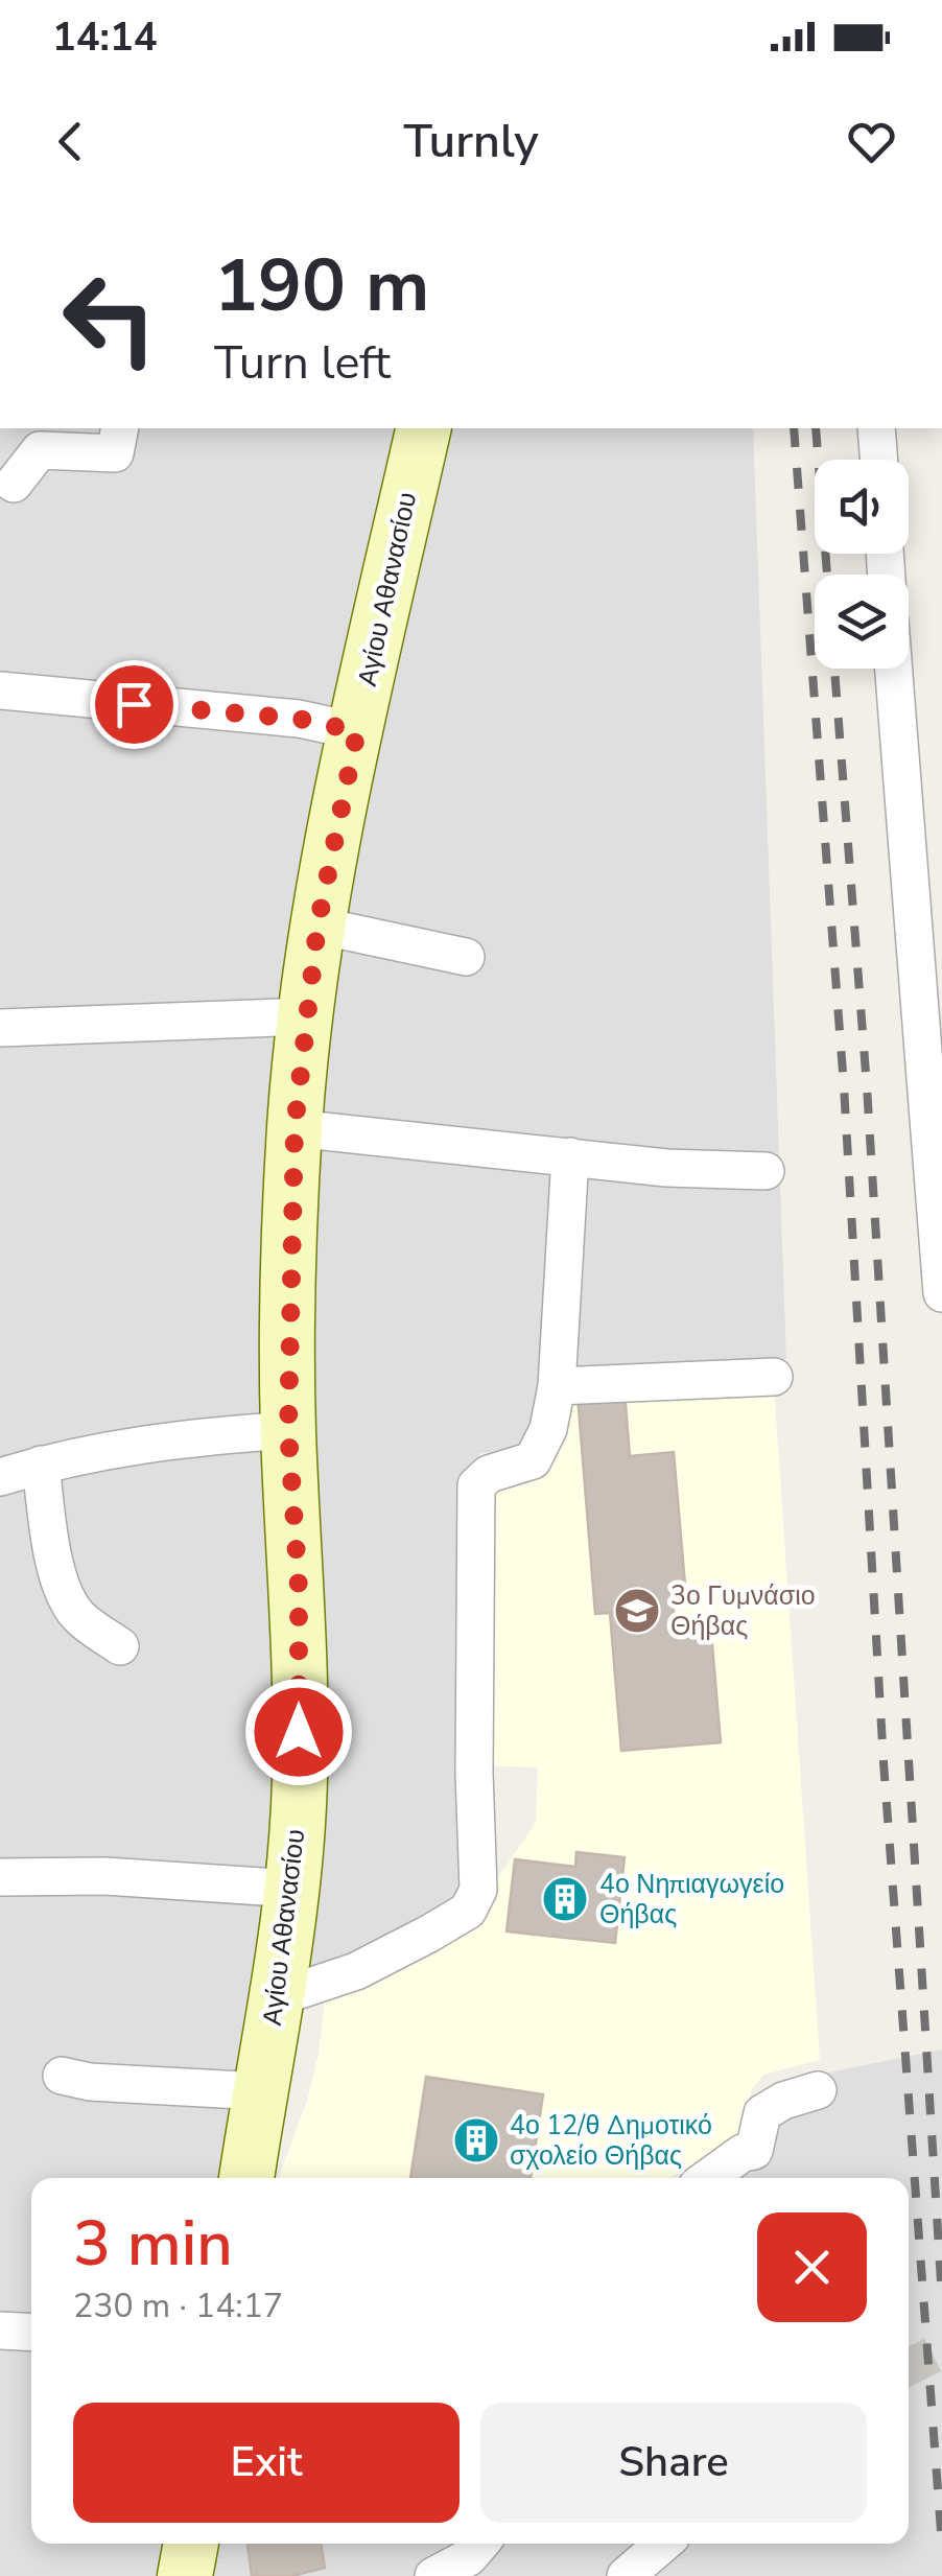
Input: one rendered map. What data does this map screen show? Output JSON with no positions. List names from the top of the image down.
{
  "streets": {
    "main road": ["Αγίου Αθανασίου"]
  },
  "places": {
    "school or university": ["3ο Γυμνάσιο Θήβας"],
    "building": ["4ο Νηπιαγωγείο Θήβας", "4ο 12/θ Δημοτικό σχολείο Θήβας"]
  },
  "page": {
    "status": "14:14",
    "header": "Turnly",
    "turn": ["190 m", "Turn left"],
    "heading": ["3 min", "230 m · 14:17"],
    "buttons": ["Exit", "Share"]
  }
}
